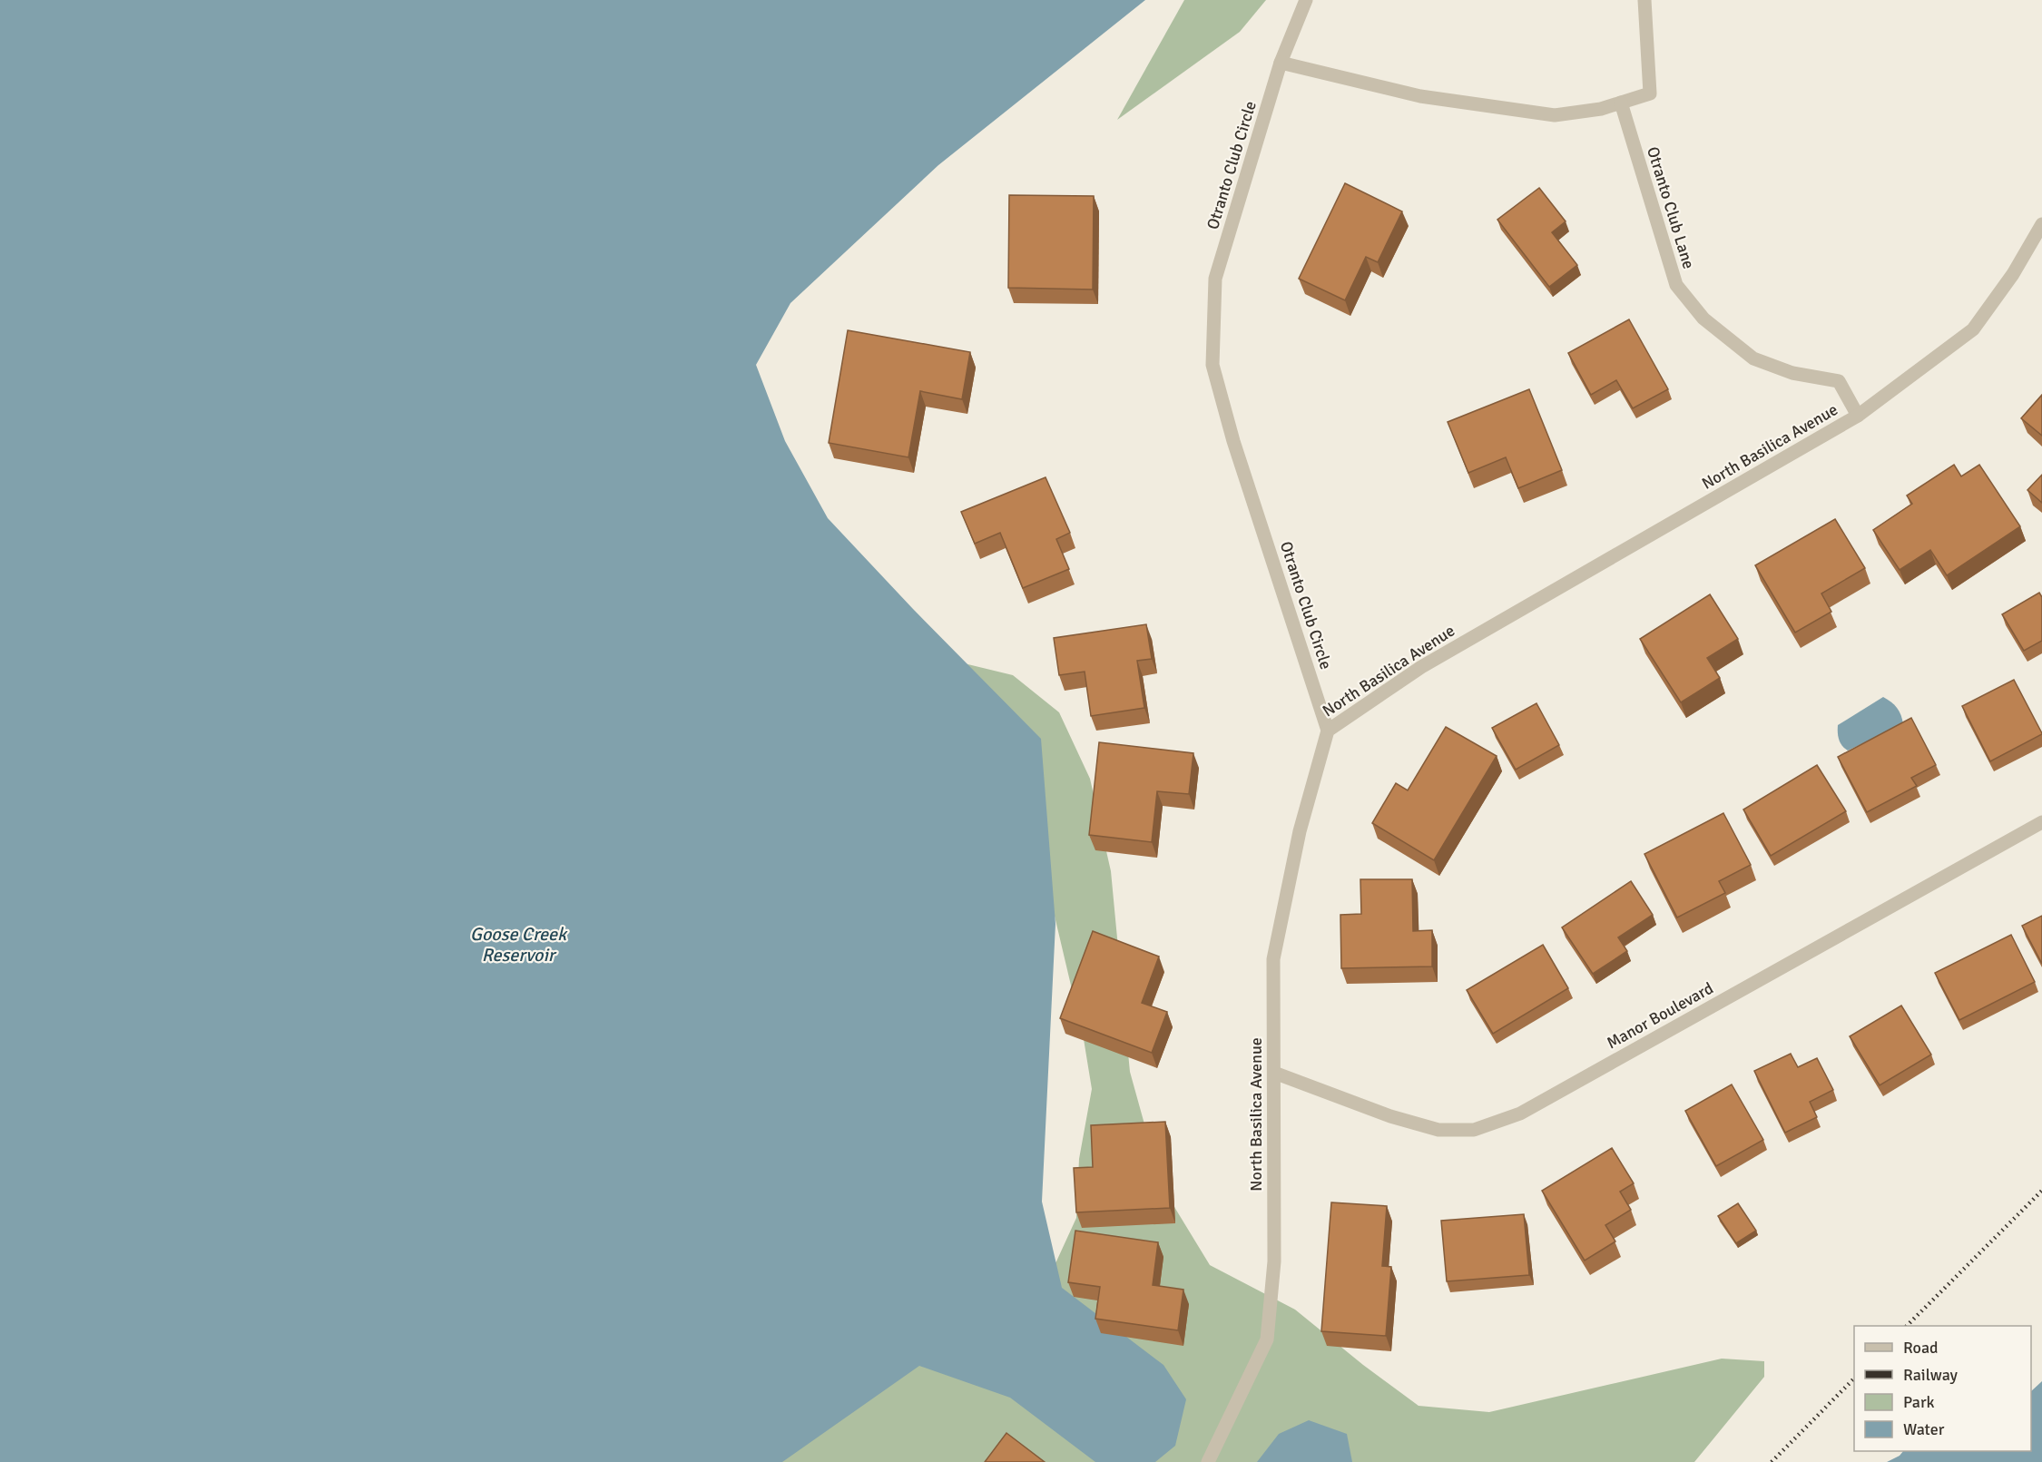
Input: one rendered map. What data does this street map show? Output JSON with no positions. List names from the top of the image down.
{
  "streets": {
    "street": [
      "Otranto Club Circle",
      "Otranto Club Lane",
      "North Basilica Avenue",
      "Manor Boulevard"
    ]
  },
  "crossings": [
    ["Otranto Club Circle", "North Basilica Avenue"],
    ["Otranto Club Lane", "North Basilica Avenue"],
    ["North Basilica Avenue", "Manor Boulevard"]
  ],
  "water": ["Goose Creek Reservoir"],
  "legend": [
    "Road",
    "Railway",
    "Park",
    "Water"
  ]
}
